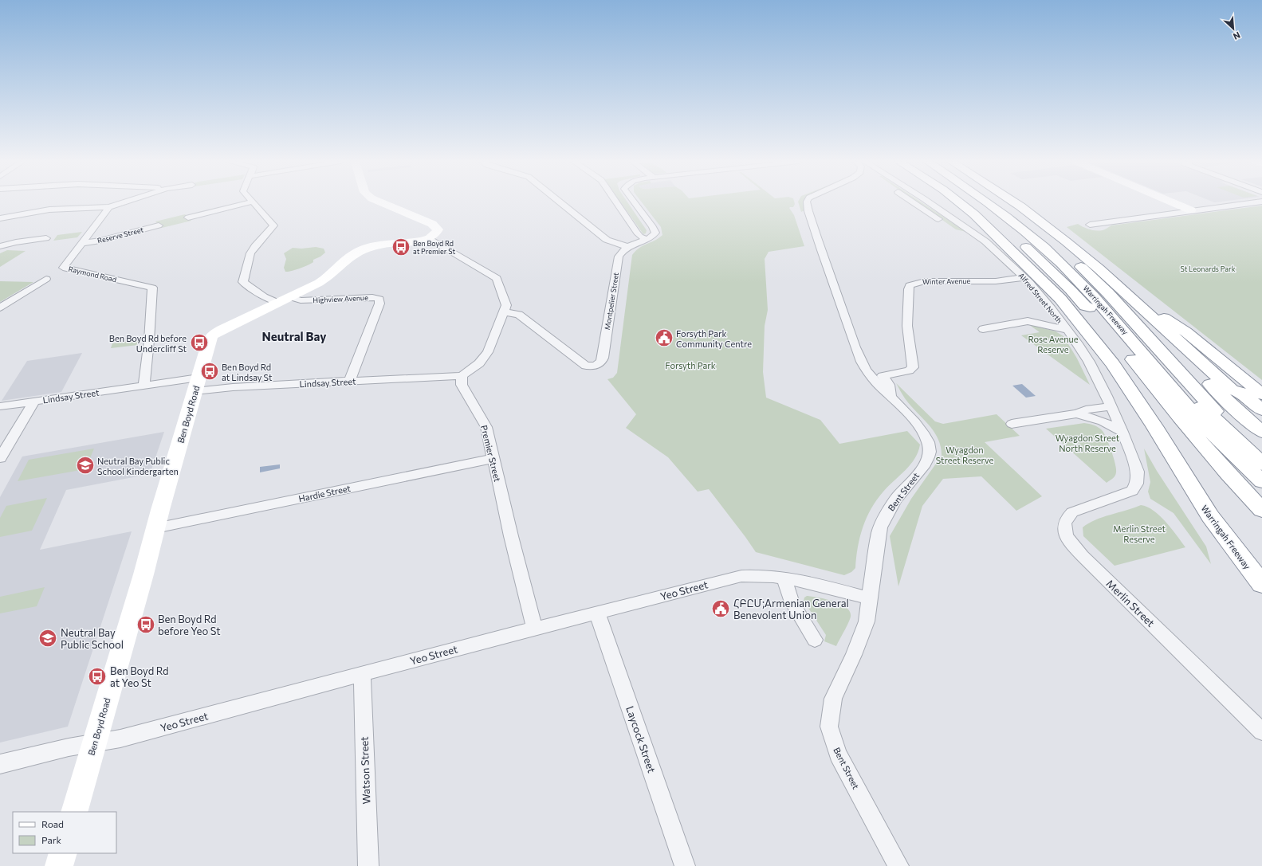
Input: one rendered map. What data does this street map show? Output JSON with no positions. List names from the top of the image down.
{
  "streets": {
    "highway": ["Warringah Freeway"],
    "street": [
      "Reserve Street",
      "Raymond Road",
      "Winter Avenue",
      "Alfred Street North",
      "Highview Avenue",
      "Montpelier Street",
      "Lindsay Street",
      "Ben Boyd Road",
      "Premier Street",
      "Bent Street",
      "Hardie Street",
      "Yeo Street",
      "Merlin Street",
      "Laycock Street",
      "Watson Street"
    ]
  },
  "crossings": [
    ["Reserve Street", "Raymond Road"],
    ["Raymond Road", "Lindsay Street"],
    ["Winter Avenue", "Alfred Street North"],
    ["Winter Avenue", "Warringah Freeway"],
    ["Winter Avenue", "Bent Street"],
    ["Alfred Street North", "Warringah Freeway"],
    ["Alfred Street North", "Merlin Street"],
    ["Highview Avenue", "Lindsay Street"],
    ["Highview Avenue", "Ben Boyd Road"],
    ["Lindsay Street", "Ben Boyd Road"],
    ["Lindsay Street", "Premier Street"],
    ["Ben Boyd Road", "Hardie Street"],
    ["Ben Boyd Road", "Yeo Street"],
    ["Premier Street", "Hardie Street"],
    ["Premier Street", "Yeo Street"],
    ["Bent Street", "Yeo Street"],
    ["Yeo Street", "Laycock Street"],
    ["Yeo Street", "Watson Street"]
  ],
  "districts": ["Neutral Bay"],
  "parks": [
    "St Leonards Park",
    "Rose Avenue Reserve",
    "Forsyth Park",
    "Wyagdon Street North Reserve",
    "Wyagdon Street Reserve",
    "Merlin Street Reserve"
  ],
  "places": {
    "bus stop": [
      "Ben Boyd Rd at Premier St",
      "Ben Boyd Rd before Undercliff St",
      "Ben Boyd Rd at Lindsay St",
      "Ben Boyd Rd before Yeo St",
      "Ben Boyd Rd at Yeo St"
    ],
    "public building": ["Forsyth Park Community Centre", "ՀԲԸՄ;Armenian General Benevolent Union"],
    "school or university": ["Neutral Bay Public School Kindergarten", "Neutral Bay Public School"]
  },
  "legend": ["Road", "Park"],
  "north": "bottom right"
}
